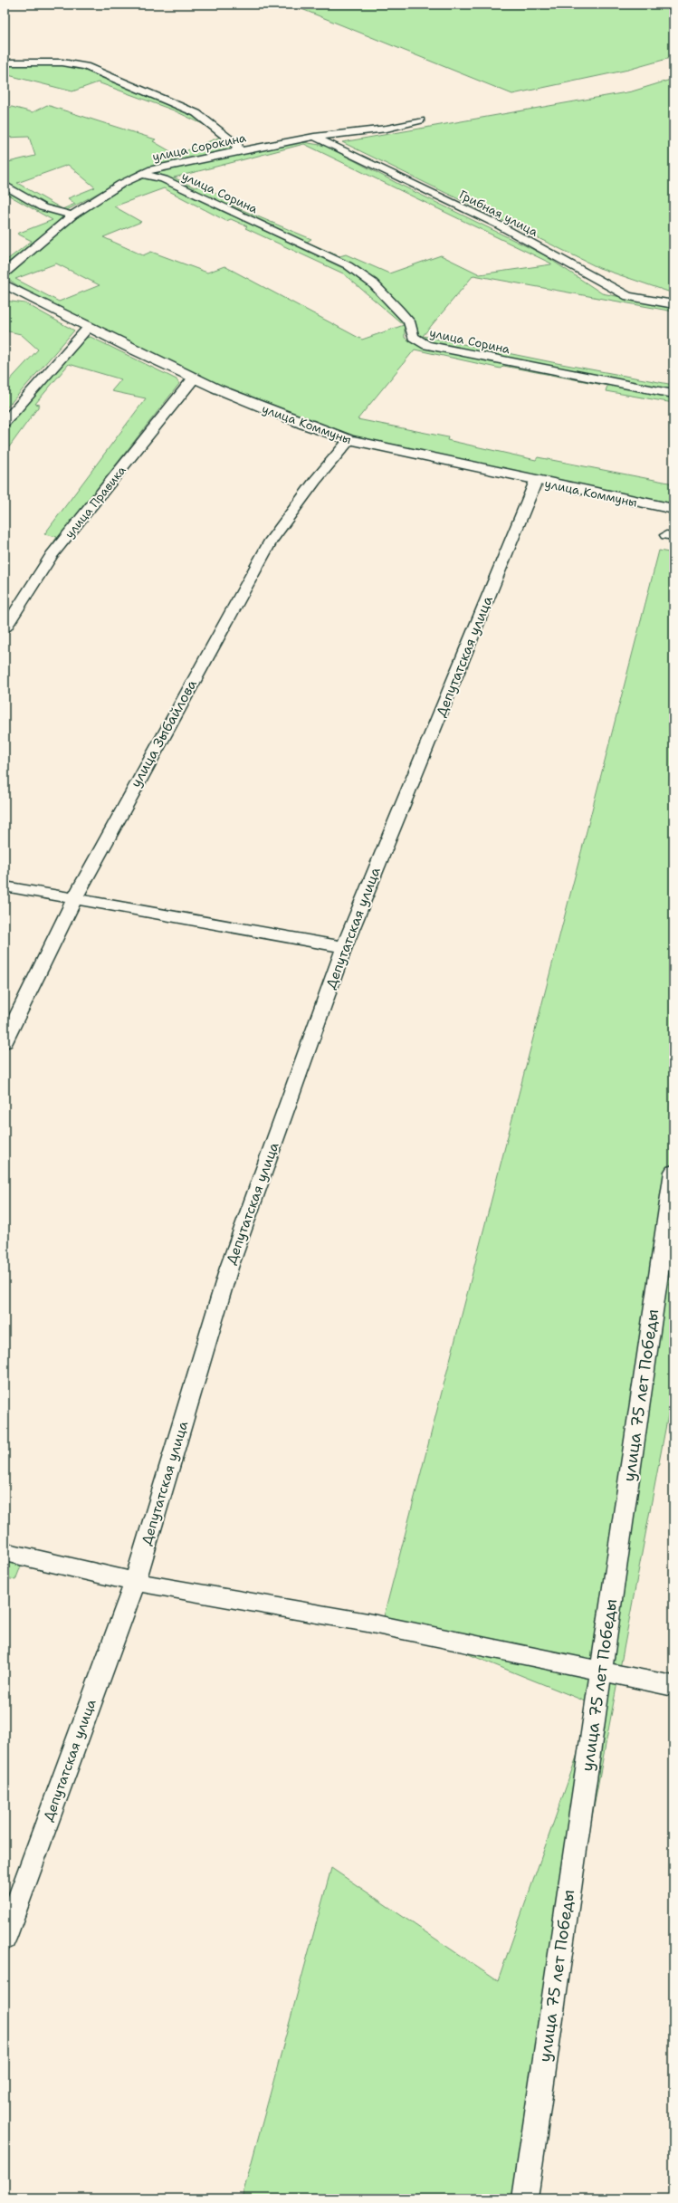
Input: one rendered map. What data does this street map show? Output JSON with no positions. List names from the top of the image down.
{
  "streets": {
    "street": [
      "улица Сорокина",
      "улица Сорина",
      "Грибная улица",
      "улица Коммуны",
      "улица Правика",
      "Депутатская улица",
      "улица Зыбайлова",
      "улица 75 лет Победы"
    ]
  },
  "crossings": [
    ["улица Сорокина", "улица Сорина"],
    ["улица Сорокина", "Грибная улица"],
    ["улица Коммуны", "улица Правика"],
    ["улица Коммуны", "Депутатская улица"],
    ["улица Коммуны", "улица Зыбайлова"]
  ]
}
